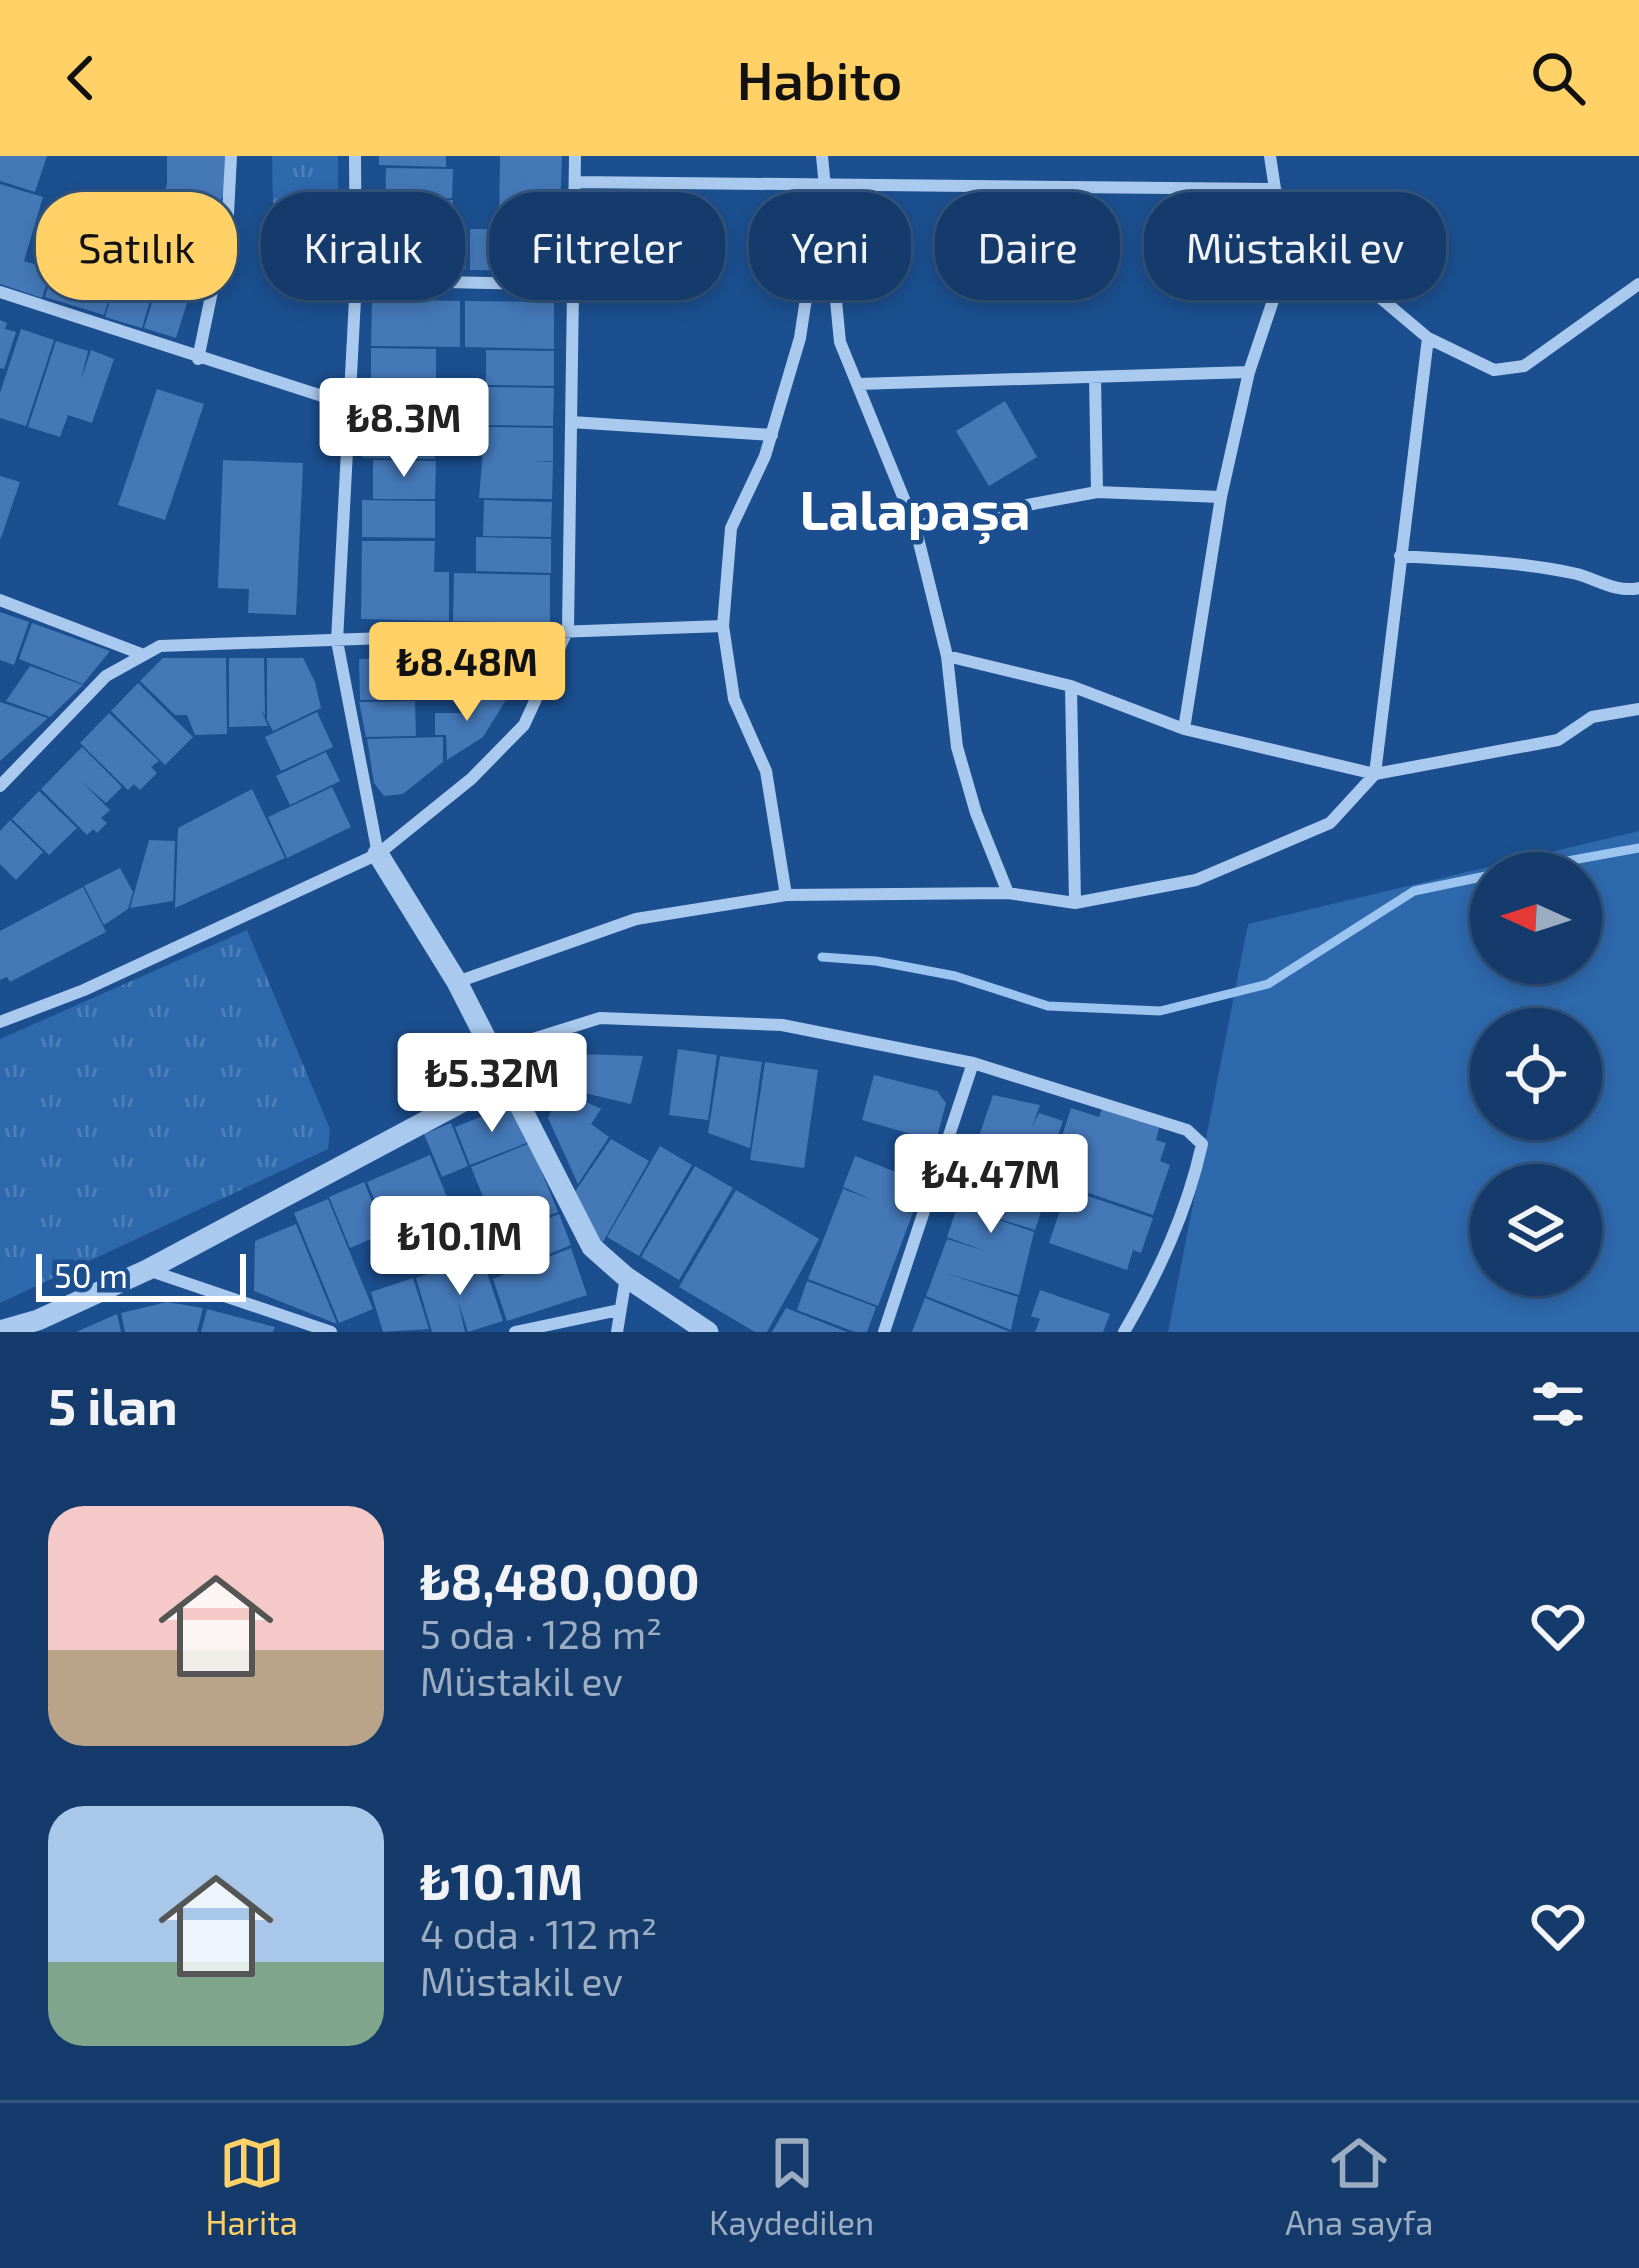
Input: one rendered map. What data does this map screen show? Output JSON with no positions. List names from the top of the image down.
{
  "districts": ["Lalapaşa"],
  "scale_bar": "50 m",
  "north": "left",
  "page": {
    "header": "Habito",
    "chip": [
      "Satılık",
      "Kiralık",
      "Filtreler",
      "Yeni",
      "Daire",
      "Müstakil ev"
    ],
    "price": [
      "₺8.3M",
      "₺8.48M",
      "₺5.32M",
      "₺4.47M",
      "₺10.1M"
    ],
    "scale": "50 m",
    "heading": "5 ilan",
    "list": [
      {
        "name": "₺8,480,000",
        "note": "5 oda · 128 m² · Müstakil ev"
      },
      {
        "name": "₺10.1M",
        "note": "4 oda · 112 m² · Müstakil ev"
      }
    ],
    "tabs": ["Harita", "Kaydedilen", "Ana sayfa"]
  }
}
